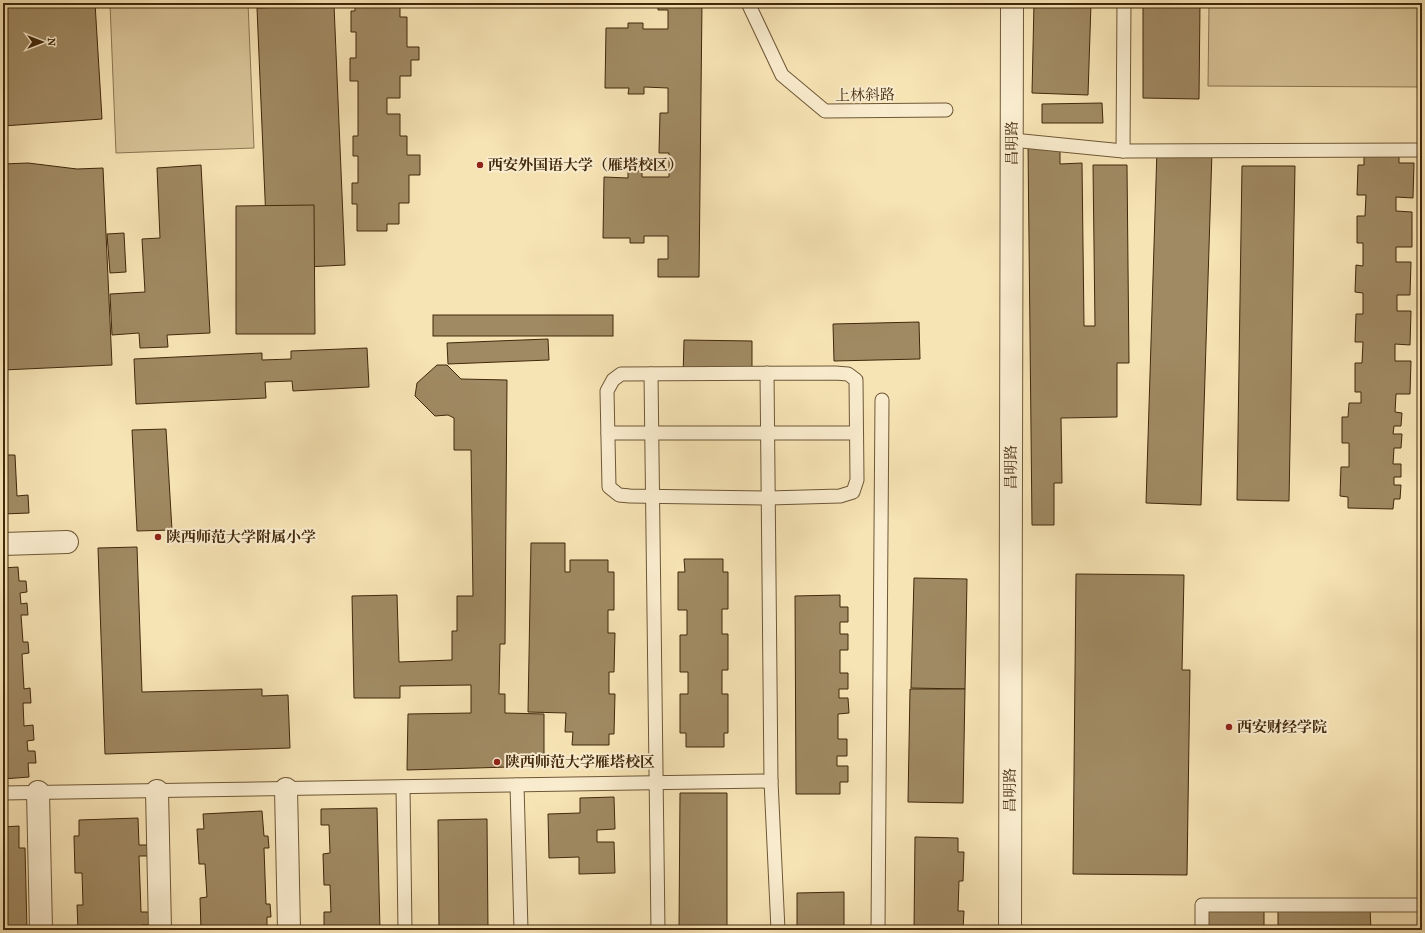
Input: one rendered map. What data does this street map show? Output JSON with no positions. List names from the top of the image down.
{
  "streets": {
    "street": ["昌明路"],
    "lane": ["上林斜路"]
  },
  "places": [
    "西安外国语大学（雁塔校区）",
    "陕西师范大学附属小学",
    "西安财经学院",
    "陕西师范大学雁塔校区"
  ],
  "north": "right"
}
